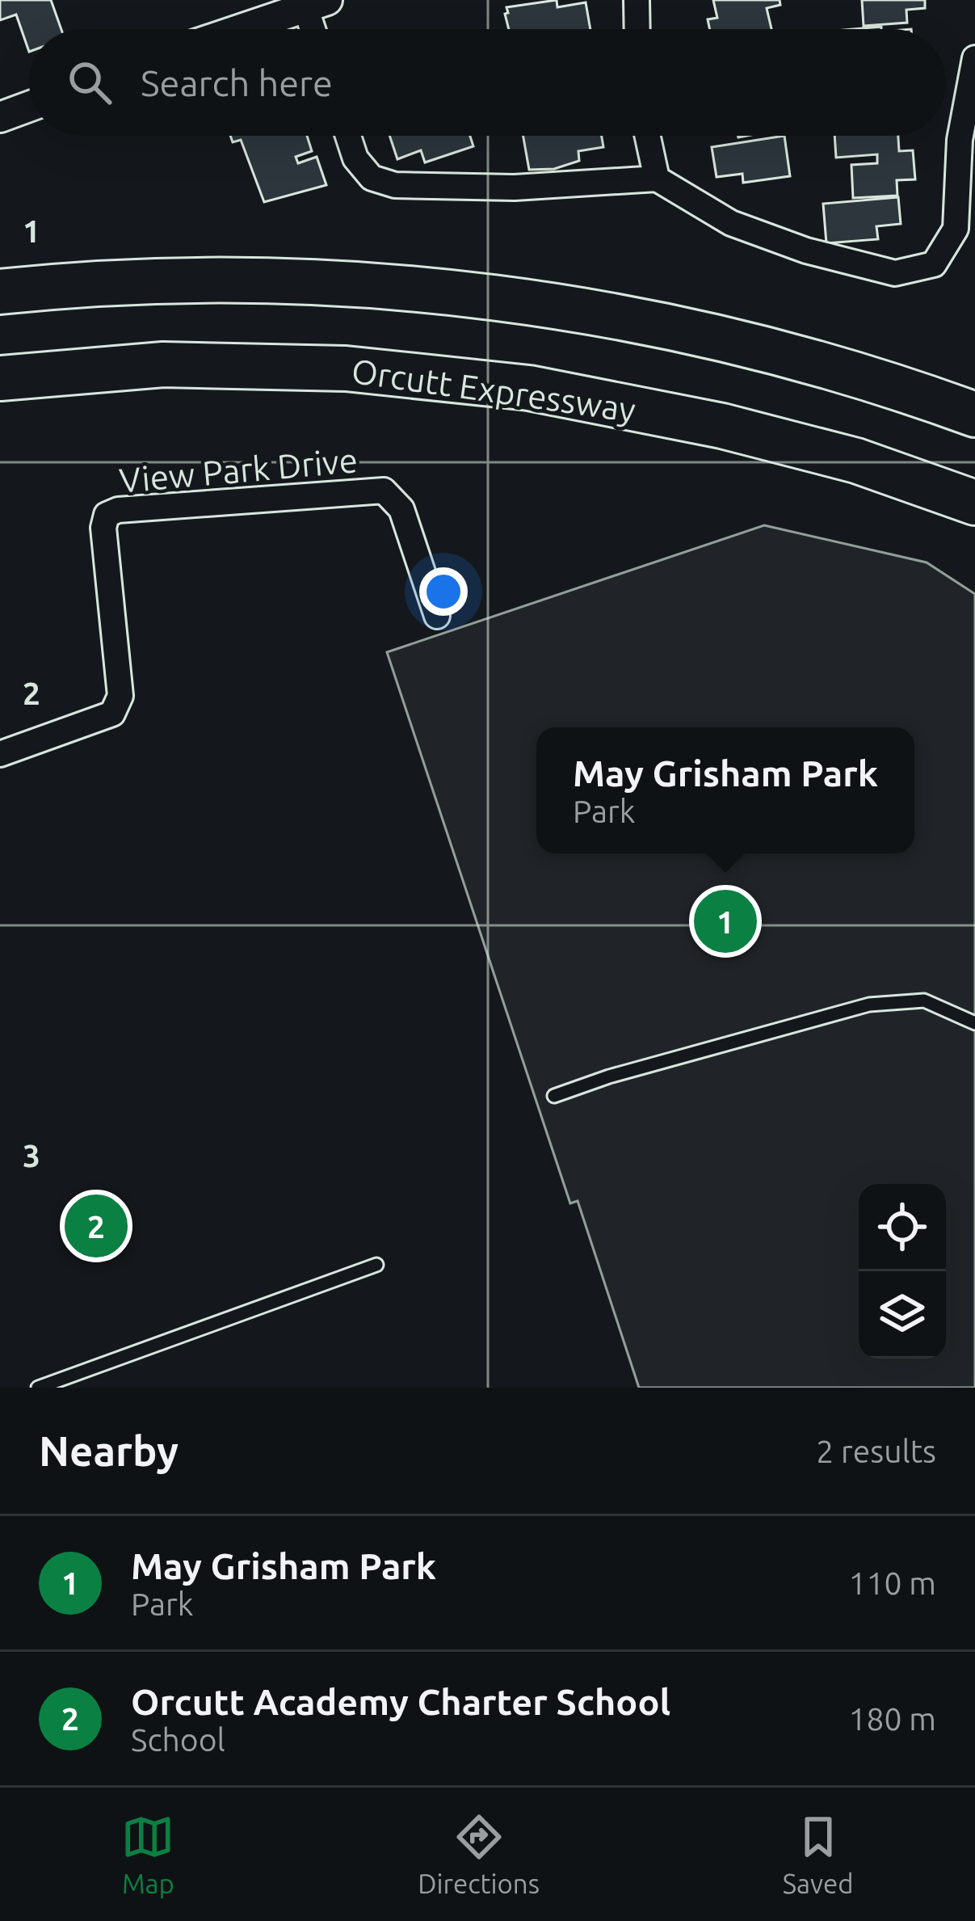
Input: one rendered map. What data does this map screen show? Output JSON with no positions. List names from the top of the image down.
{
  "streets": {
    "highway": ["Orcutt Expressway"],
    "street": ["View Park Drive"]
  },
  "page": {
    "search": "Search here",
    "popup": ["May Grisham Park", "Park"],
    "pins": ["1", "2"],
    "heading": ["Nearby", "2 results"],
    "list": [
      {
        "mark": "1",
        "name": "May Grisham Park",
        "note": "Park",
        "value": "110 m"
      },
      {
        "mark": "2",
        "name": "Orcutt Academy Charter School",
        "note": "School",
        "value": "180 m"
      }
    ],
    "nav": ["Map", "Directions", "Saved"]
  },
  "grid": {
    "rows": ["1", "2", "3"]
  }
}
